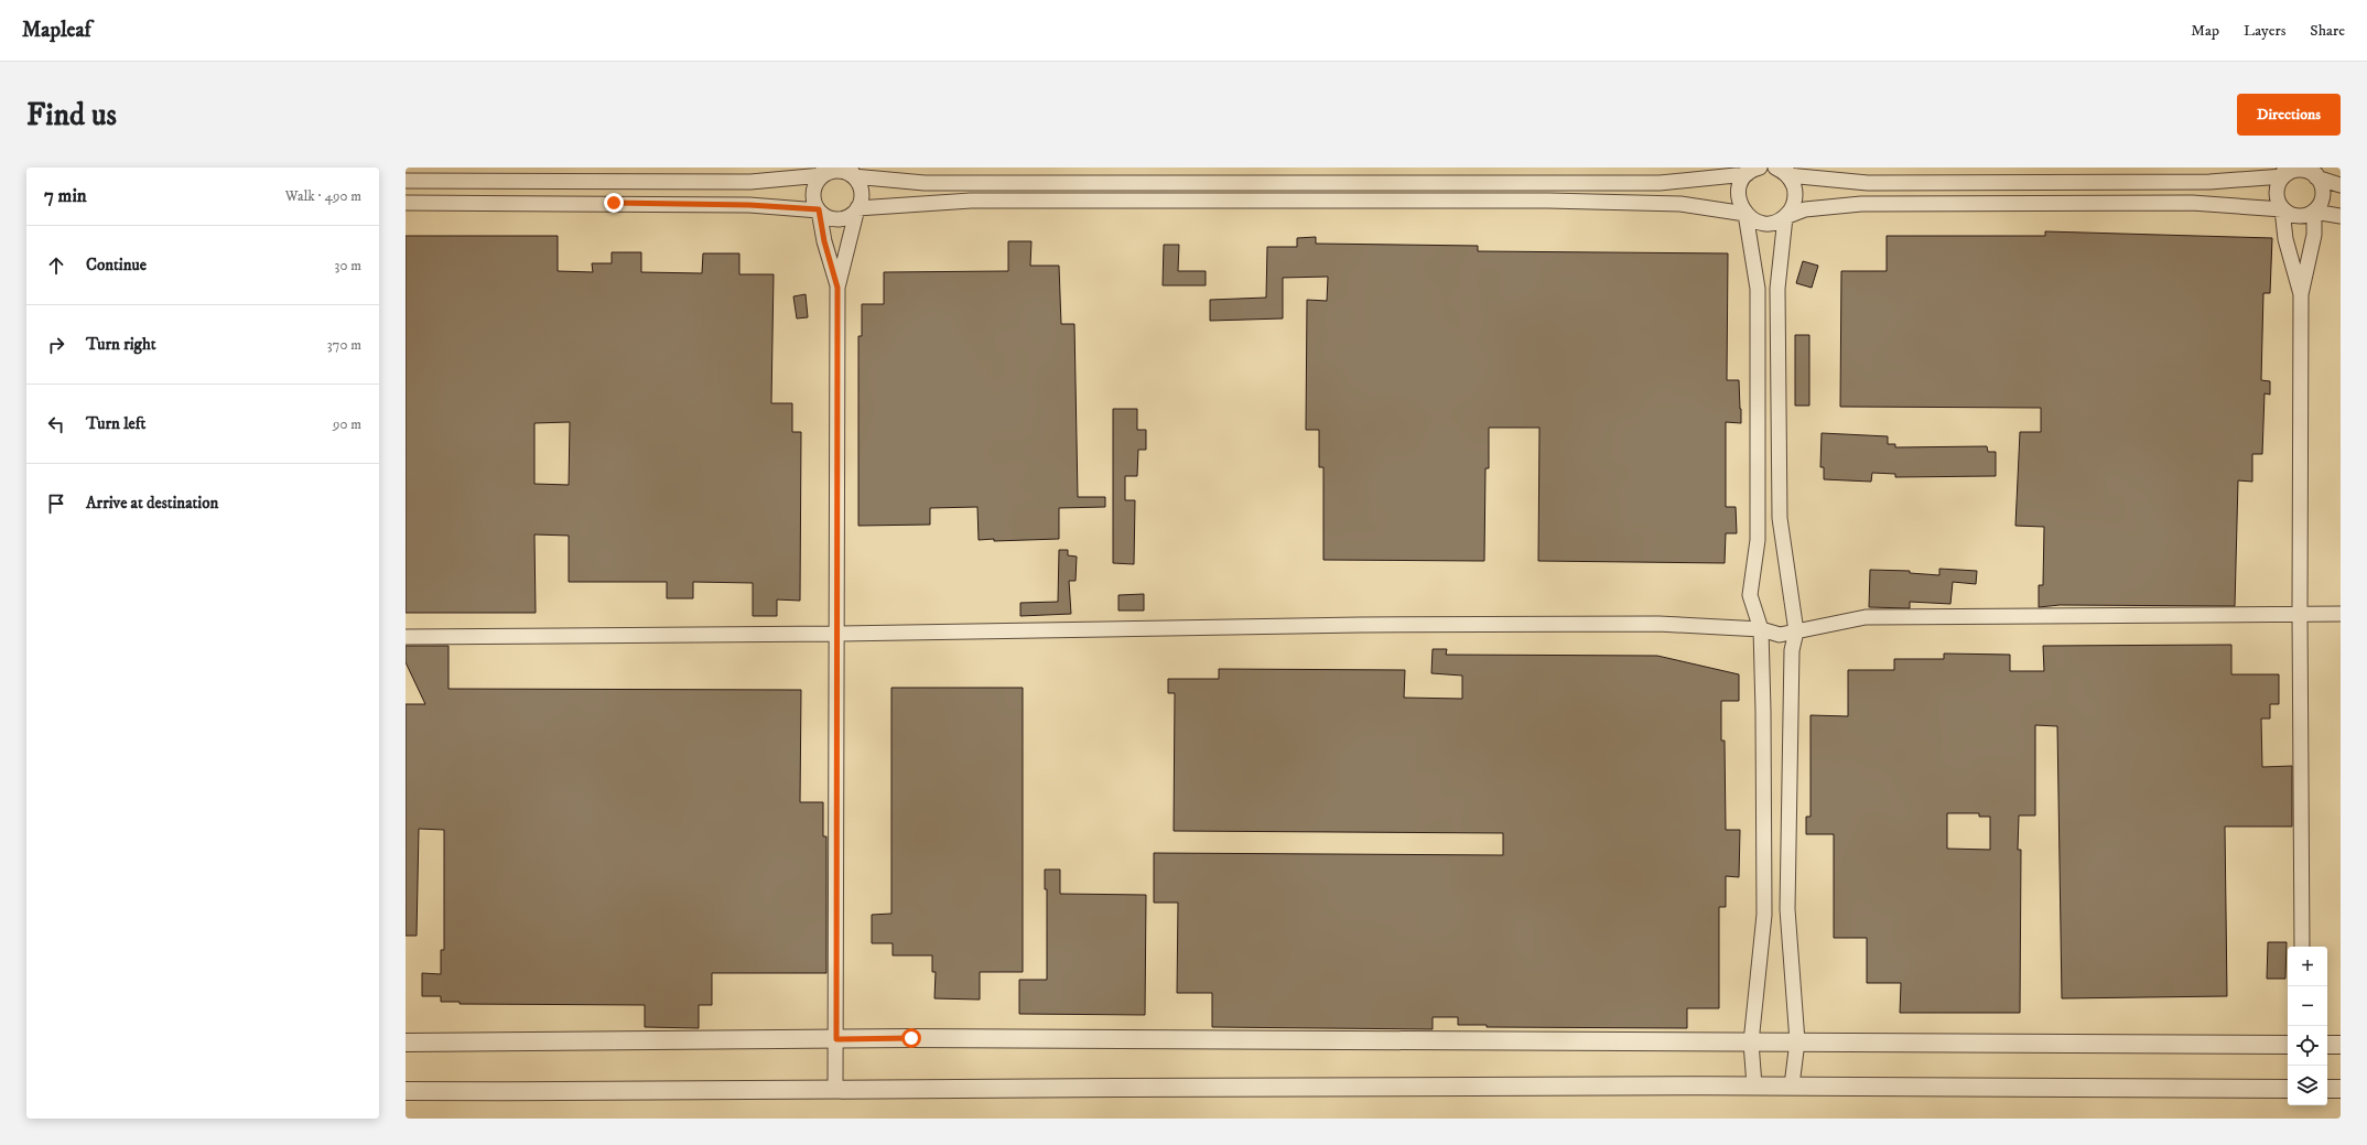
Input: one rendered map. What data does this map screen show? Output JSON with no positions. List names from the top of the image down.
{
  "page": {
    "header": "Mapleaf",
    "nav": ["Map", "Layers", "Share"],
    "buttons": "Directions",
    "title": "Find us",
    "heading": ["7 min", "Walk · 490 m"],
    "list": [
      ["Continue", "30 m"],
      ["Turn right", "370 m"],
      ["Turn left", "90 m"],
      "Arrive at destination"
    ],
    "map_buttons": ["+", "−"]
  }
}
